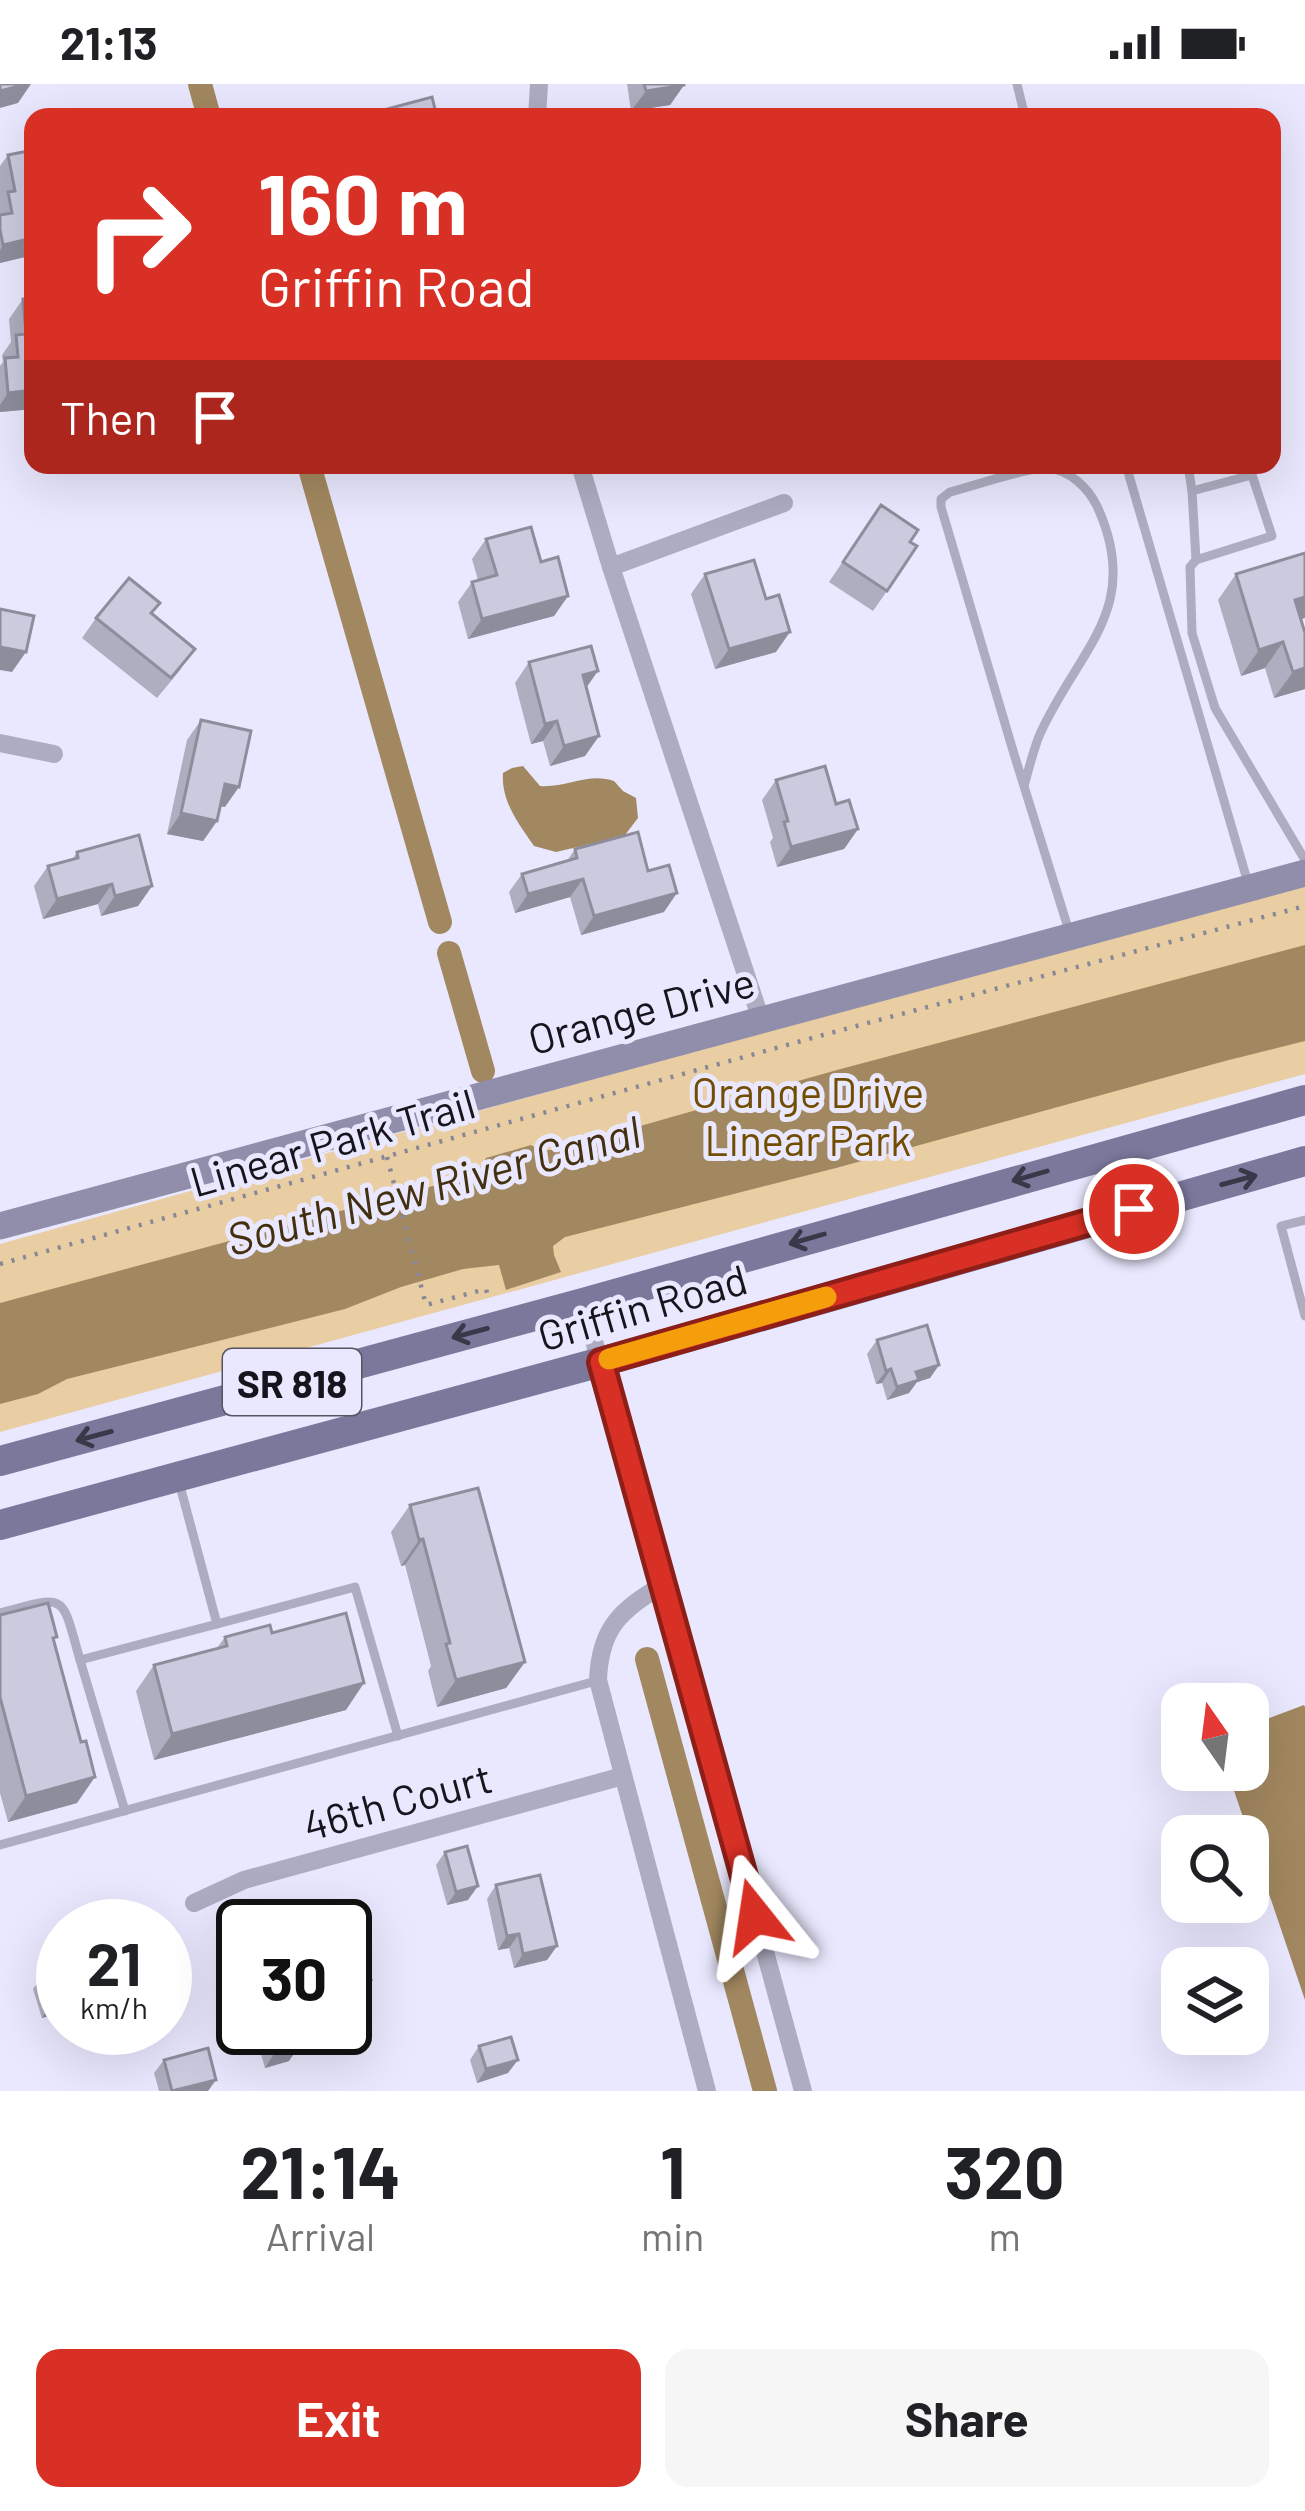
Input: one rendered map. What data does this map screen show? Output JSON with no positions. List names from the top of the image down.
{
  "streets": {
    "main road": ["Griffin Road", "SR 818"],
    "street": ["Orange Drive", "46th Court"],
    "path": ["Linear Park Trail"]
  },
  "water": ["South New River Canal"],
  "parks": ["Orange Drive Linear Park"],
  "north": "top",
  "page": {
    "status": "21:13",
    "turn": ["160 m", "Griffin Road"],
    "then": "Then",
    "speed": "21 km/h",
    "limit": "30",
    "eta": [
      "21:14",
      "Arrival",
      "1",
      "min",
      "320",
      "m"
    ],
    "buttons": ["Exit", "Share"]
  }
}
